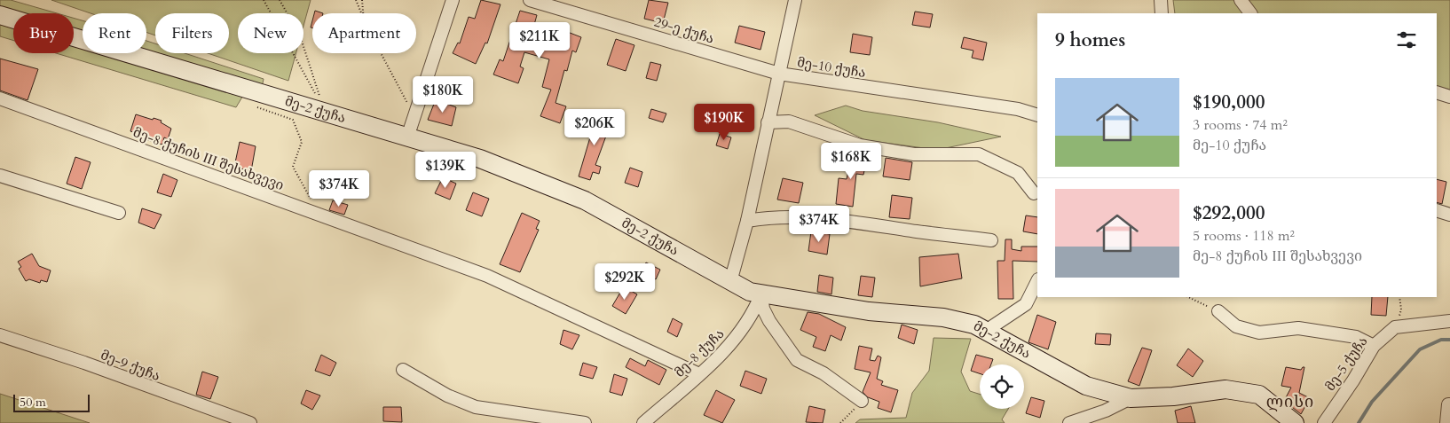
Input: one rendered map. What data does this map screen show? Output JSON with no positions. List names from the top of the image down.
{
  "streets": {
    "main road": ["მე-2 ქუჩა"],
    "street": [
      "29-ე ქუჩა",
      "მე-10 ქუჩა",
      "მე-8 ქუჩის III შესახვევი",
      "მე-8 ქუჩა",
      "მე-5 ქუჩა",
      "მე-9 ქუჩა"
    ]
  },
  "crossings": [
    ["29-ე ქუჩა", "მე-10 ქუჩა"],
    ["მე-10 ქუჩა", "მე-2 ქუჩა"],
    ["მე-2 ქუჩა", "მე-8 ქუჩა"],
    ["მე-8 ქუჩის III შესახვევი", "მე-8 ქუჩა"]
  ],
  "districts": ["ლისი"],
  "scale_bar": "50 m",
  "page": {
    "chip": [
      "Buy",
      "Rent",
      "Filters",
      "New",
      "Apartment"
    ],
    "heading": "9 homes",
    "price": [
      "$211K",
      "$180K",
      "$190K",
      "$206K",
      "$168K",
      "$139K",
      "$374K",
      "$374K",
      "$292K"
    ],
    "list": [
      {
        "name": "$190,000",
        "note": "3 rooms · 74 m² · მე-10 ქუჩა"
      },
      {
        "name": "$292,000",
        "note": "5 rooms · 118 m² · მე-8 ქუჩის III შესახვევი"
      }
    ],
    "scale": "50 m"
  }
}
